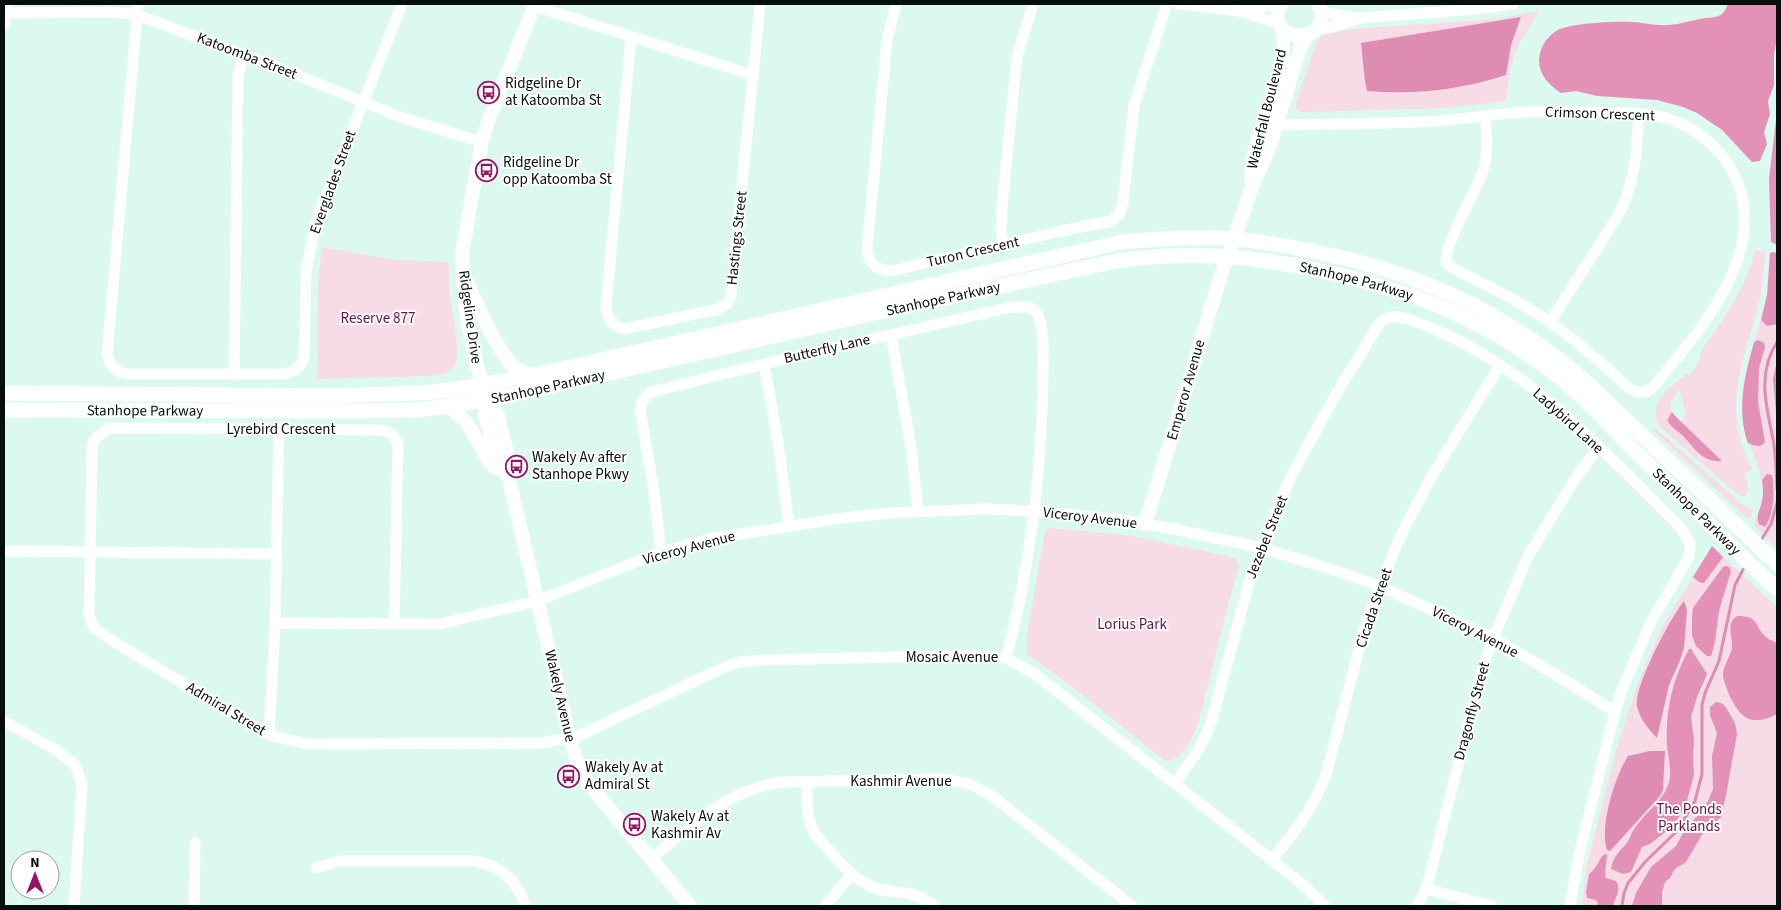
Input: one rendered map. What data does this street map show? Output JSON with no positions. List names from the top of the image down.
{
  "streets": {
    "main road": ["Stanhope Parkway"],
    "street": [
      "Katoomba Street",
      "Waterfall Boulevard",
      "Crimson Crescent",
      "Everglades Street",
      "Hastings Street",
      "Turon Crescent",
      "Ridgeline Drive",
      "Butterfly Lane",
      "Emperor Avenue",
      "Ladybird Lane",
      "Lyrebird Crescent",
      "Viceroy Avenue",
      "Jezebel Street",
      "Cicada Street",
      "Mosaic Avenue",
      "Wakely Avenue",
      "Admiral Street",
      "Dragonfly Street",
      "Kashmir Avenue"
    ]
  },
  "crossings": [
    ["Katoomba Street", "Everglades Street"],
    ["Katoomba Street", "Ridgeline Drive"],
    ["Waterfall Boulevard", "Crimson Crescent"],
    ["Waterfall Boulevard", "Stanhope Parkway"],
    ["Waterfall Boulevard", "Emperor Avenue"],
    ["Stanhope Parkway", "Ridgeline Drive"],
    ["Stanhope Parkway", "Emperor Avenue"],
    ["Stanhope Parkway", "Wakely Avenue"],
    ["Ridgeline Drive", "Wakely Avenue"],
    ["Butterfly Lane", "Viceroy Avenue"],
    ["Emperor Avenue", "Viceroy Avenue"],
    ["Ladybird Lane", "Viceroy Avenue"],
    ["Ladybird Lane", "Jezebel Street"],
    ["Ladybird Lane", "Cicada Street"],
    ["Ladybird Lane", "Dragonfly Street"],
    ["Lyrebird Crescent", "Viceroy Avenue"],
    ["Lyrebird Crescent", "Admiral Street"],
    ["Viceroy Avenue", "Jezebel Street"],
    ["Viceroy Avenue", "Cicada Street"],
    ["Viceroy Avenue", "Wakely Avenue"],
    ["Viceroy Avenue", "Dragonfly Street"],
    ["Jezebel Street", "Mosaic Avenue"],
    ["Cicada Street", "Mosaic Avenue"],
    ["Mosaic Avenue", "Wakely Avenue"],
    ["Mosaic Avenue", "Admiral Street"],
    ["Wakely Avenue", "Admiral Street"],
    ["Wakely Avenue", "Kashmir Avenue"]
  ],
  "parks": ["Reserve 877", "Lorius Park", "The Ponds Parklands"],
  "places": {
    "bus stop": [
      "Ridgeline Dr at Katoomba St",
      "Ridgeline Dr opp Katoomba St",
      "Wakely Av after Stanhope Pkwy",
      "Wakely Av at Admiral St",
      "Wakely Av at Kashmir Av"
    ]
  },
  "north": "top"
}
